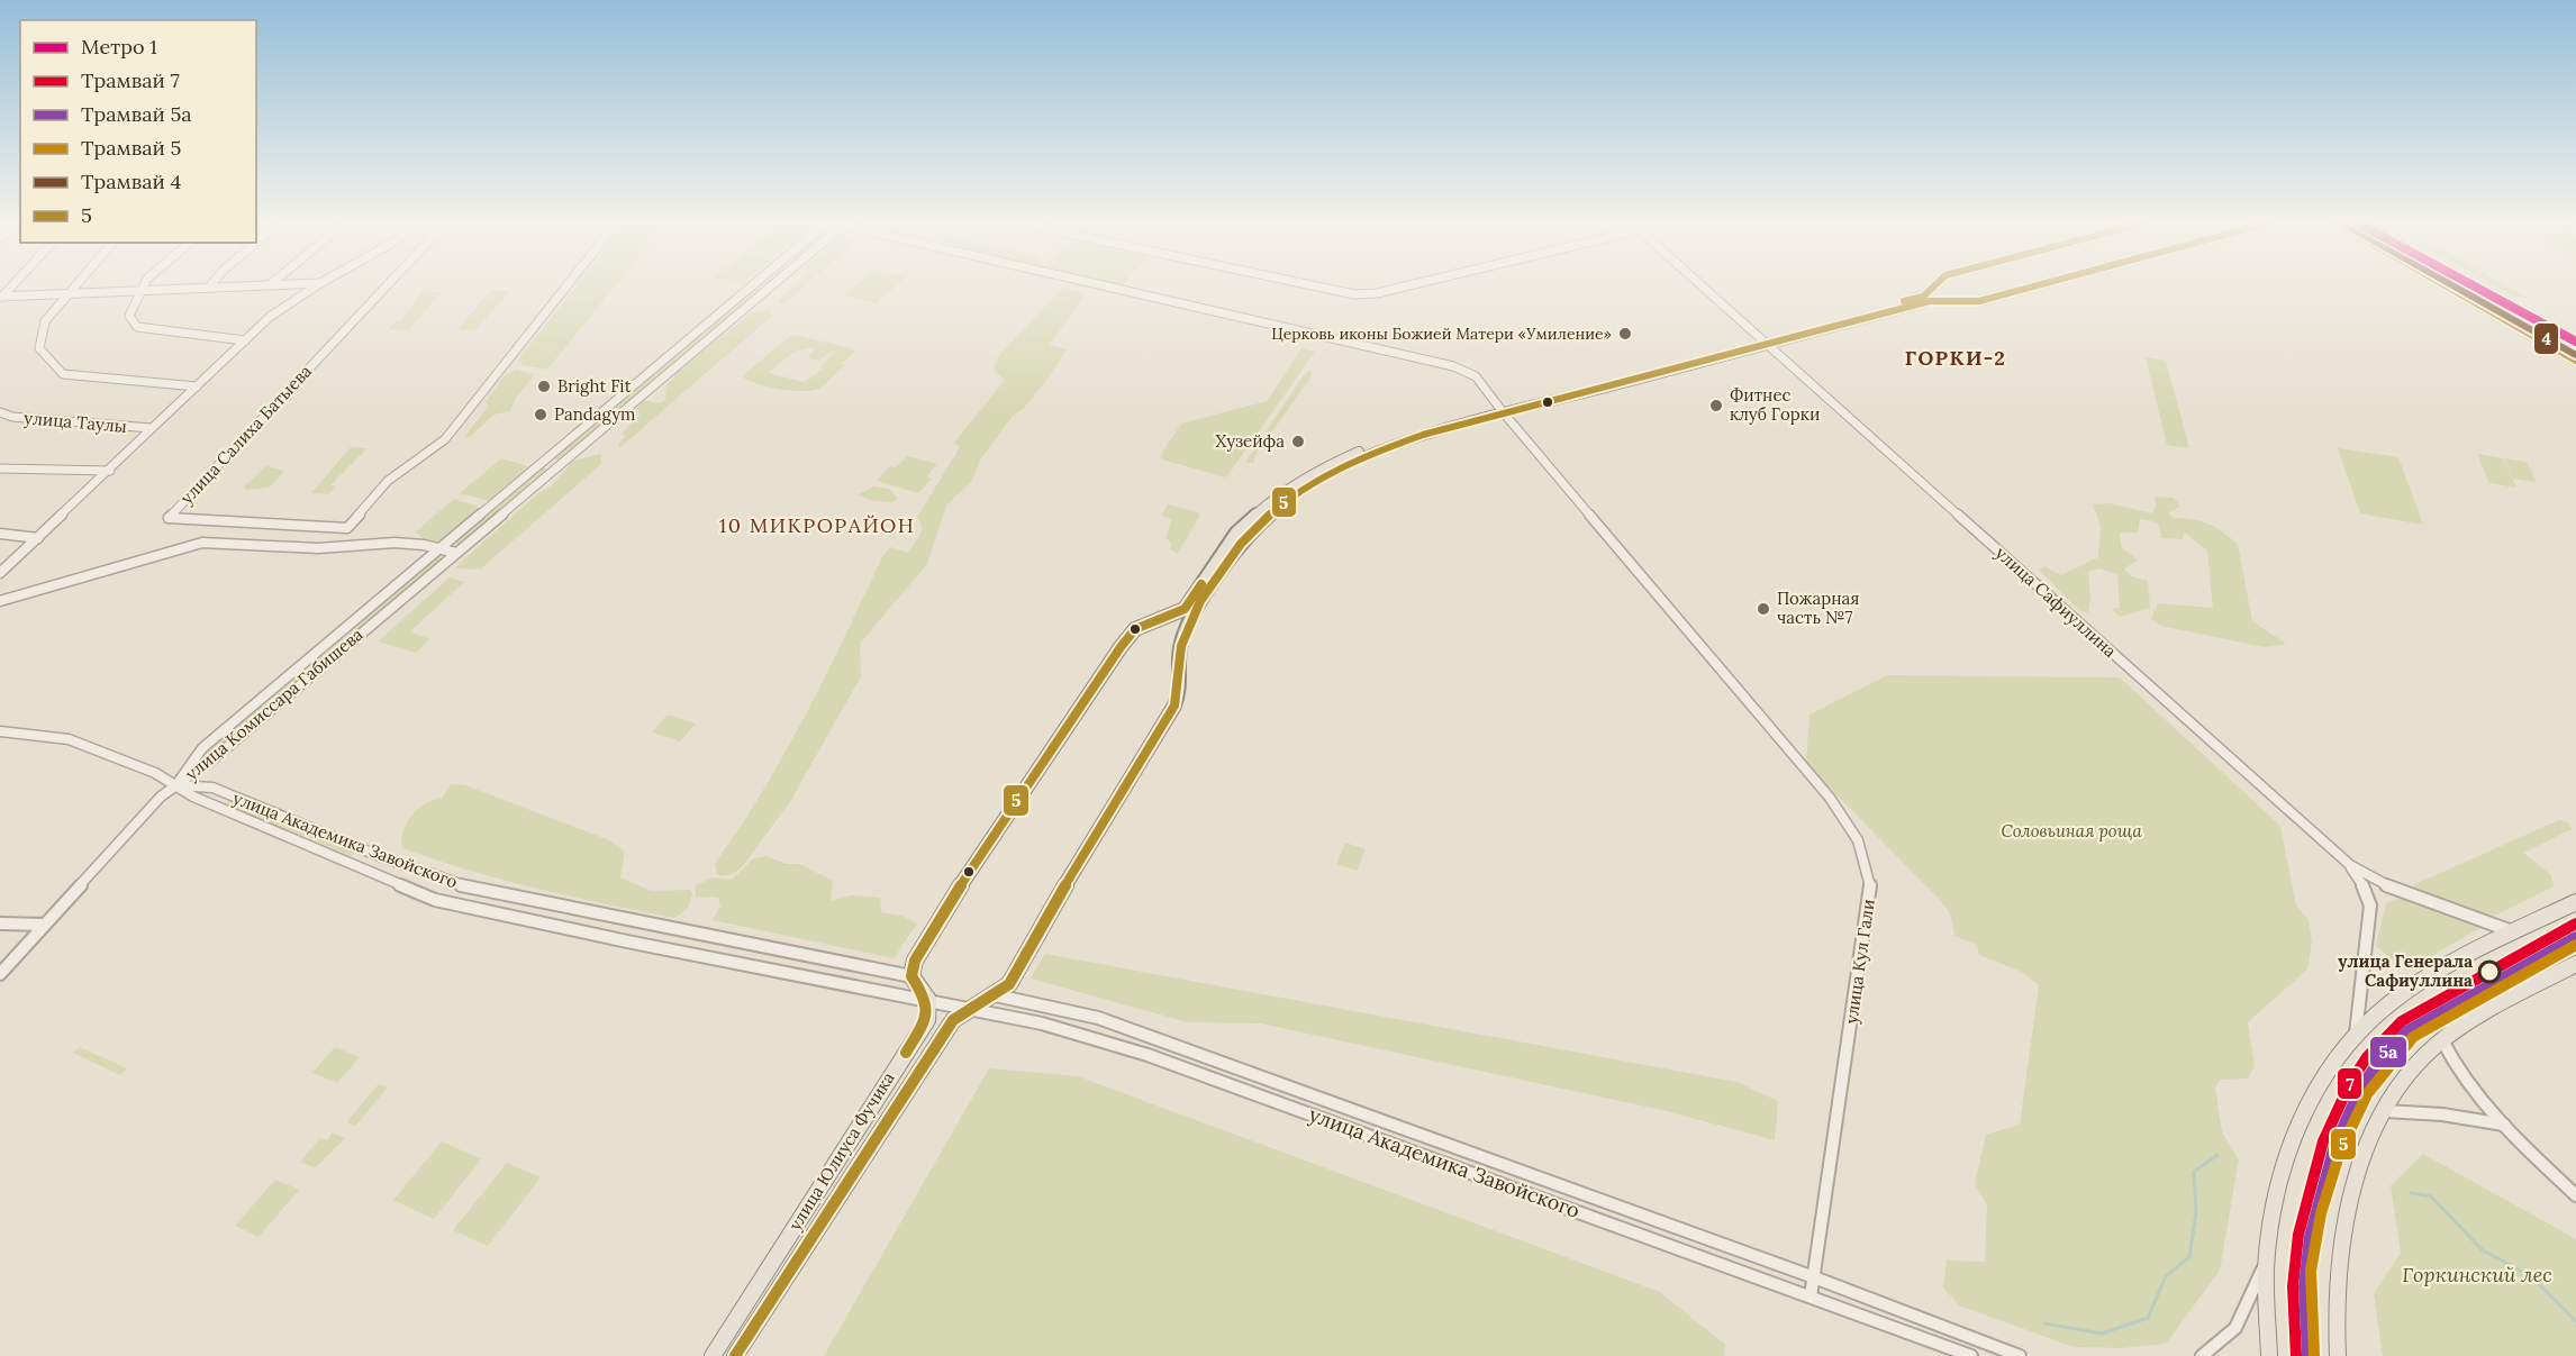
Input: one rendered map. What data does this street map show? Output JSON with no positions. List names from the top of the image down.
{
  "streets": {
    "main road": ["улица Юлиуса Фучика"],
    "street": [
      "улица Таулы",
      "улица Салиха Батыева",
      "улица Сафиуллина",
      "улица Комиссара Габишева",
      "улица Академика Завойского",
      "улица Кул Гали"
    ]
  },
  "crossings": [
    ["улица Сафиуллина", "улица Юлиуса Фучика"],
    ["улица Комиссара Габишева", "улица Академика Завойского"],
    ["улица Академика Завойского", "улица Кул Гали"],
    ["улица Академика Завойского", "улица Юлиуса Фучика"],
    ["улица Кул Гали", "улица Юлиуса Фучика"]
  ],
  "districts": ["ГОРКИ-2", "10 МИКРОРАЙОН"],
  "parks": ["Соловьиная роща", "Горкинский лес"],
  "places": [
    "Церковь иконы Божией Матери «Умиление»",
    "Bright Fit",
    "Фитнес клуб Горки",
    "Pandagym",
    "Хузейфа",
    "Пожарная часть №7",
    "улица Генерала Сафиуллина"
  ],
  "lines": [
    "metro line 1",
    "tram line 4",
    "transit line 5",
    "tram line 7",
    "tram line 5а",
    "tram line 5"
  ],
  "legend": [
    "Метро 1",
    "Трамвай 7",
    "Трамвай 5а",
    "Трамвай 5",
    "Трамвай 4",
    "5"
  ]
}
